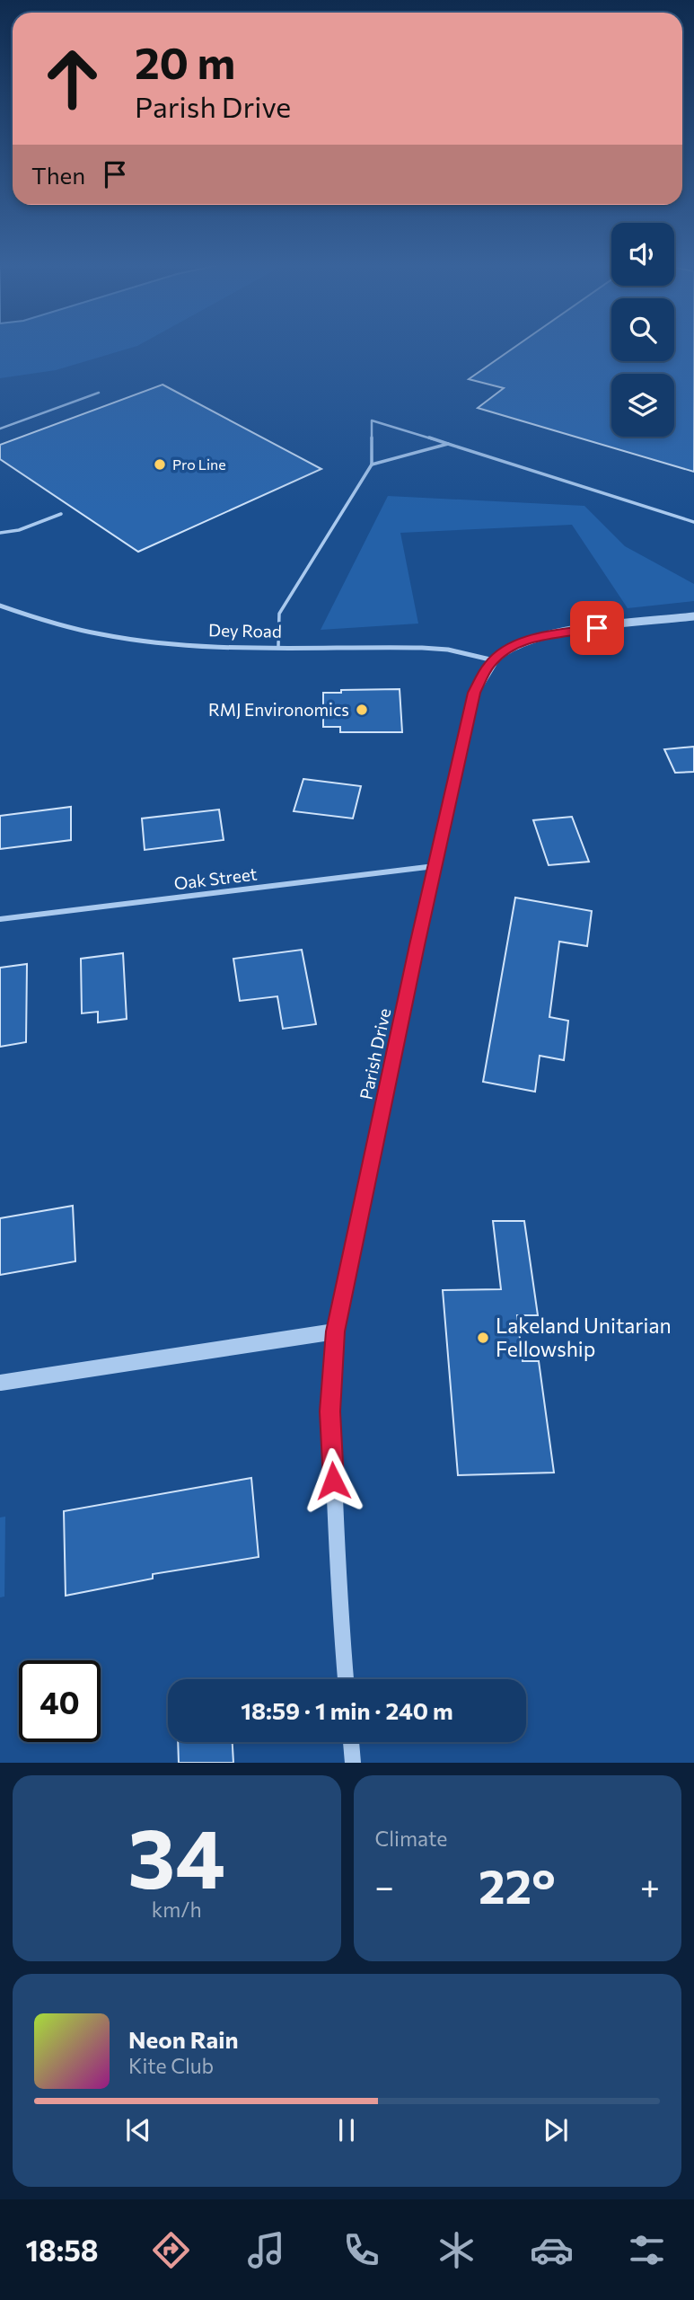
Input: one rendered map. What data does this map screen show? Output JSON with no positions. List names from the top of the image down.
{
  "streets": {
    "street": ["Dey Road", "Oak Street", "Parish Drive"]
  },
  "crossings": [
    ["Dey Road", "Parish Drive"],
    ["Oak Street", "Parish Drive"]
  ],
  "places": ["Pro Line", "RMJ Environomics", "Lakeland Unitarian Fellowship"],
  "page": {
    "turn": ["20 m", "Parish Drive"],
    "then": "Then",
    "limit": "40",
    "trip": "18:59 · 1 min · 240 m",
    "tile": [
      ["34", "km/h"],
      "Climate"
    ],
    "heat": ["−", "22°", "+"],
    "song": ["Neon Rain", "Kite Club"],
    "tabs": "18:58"
  }
}
